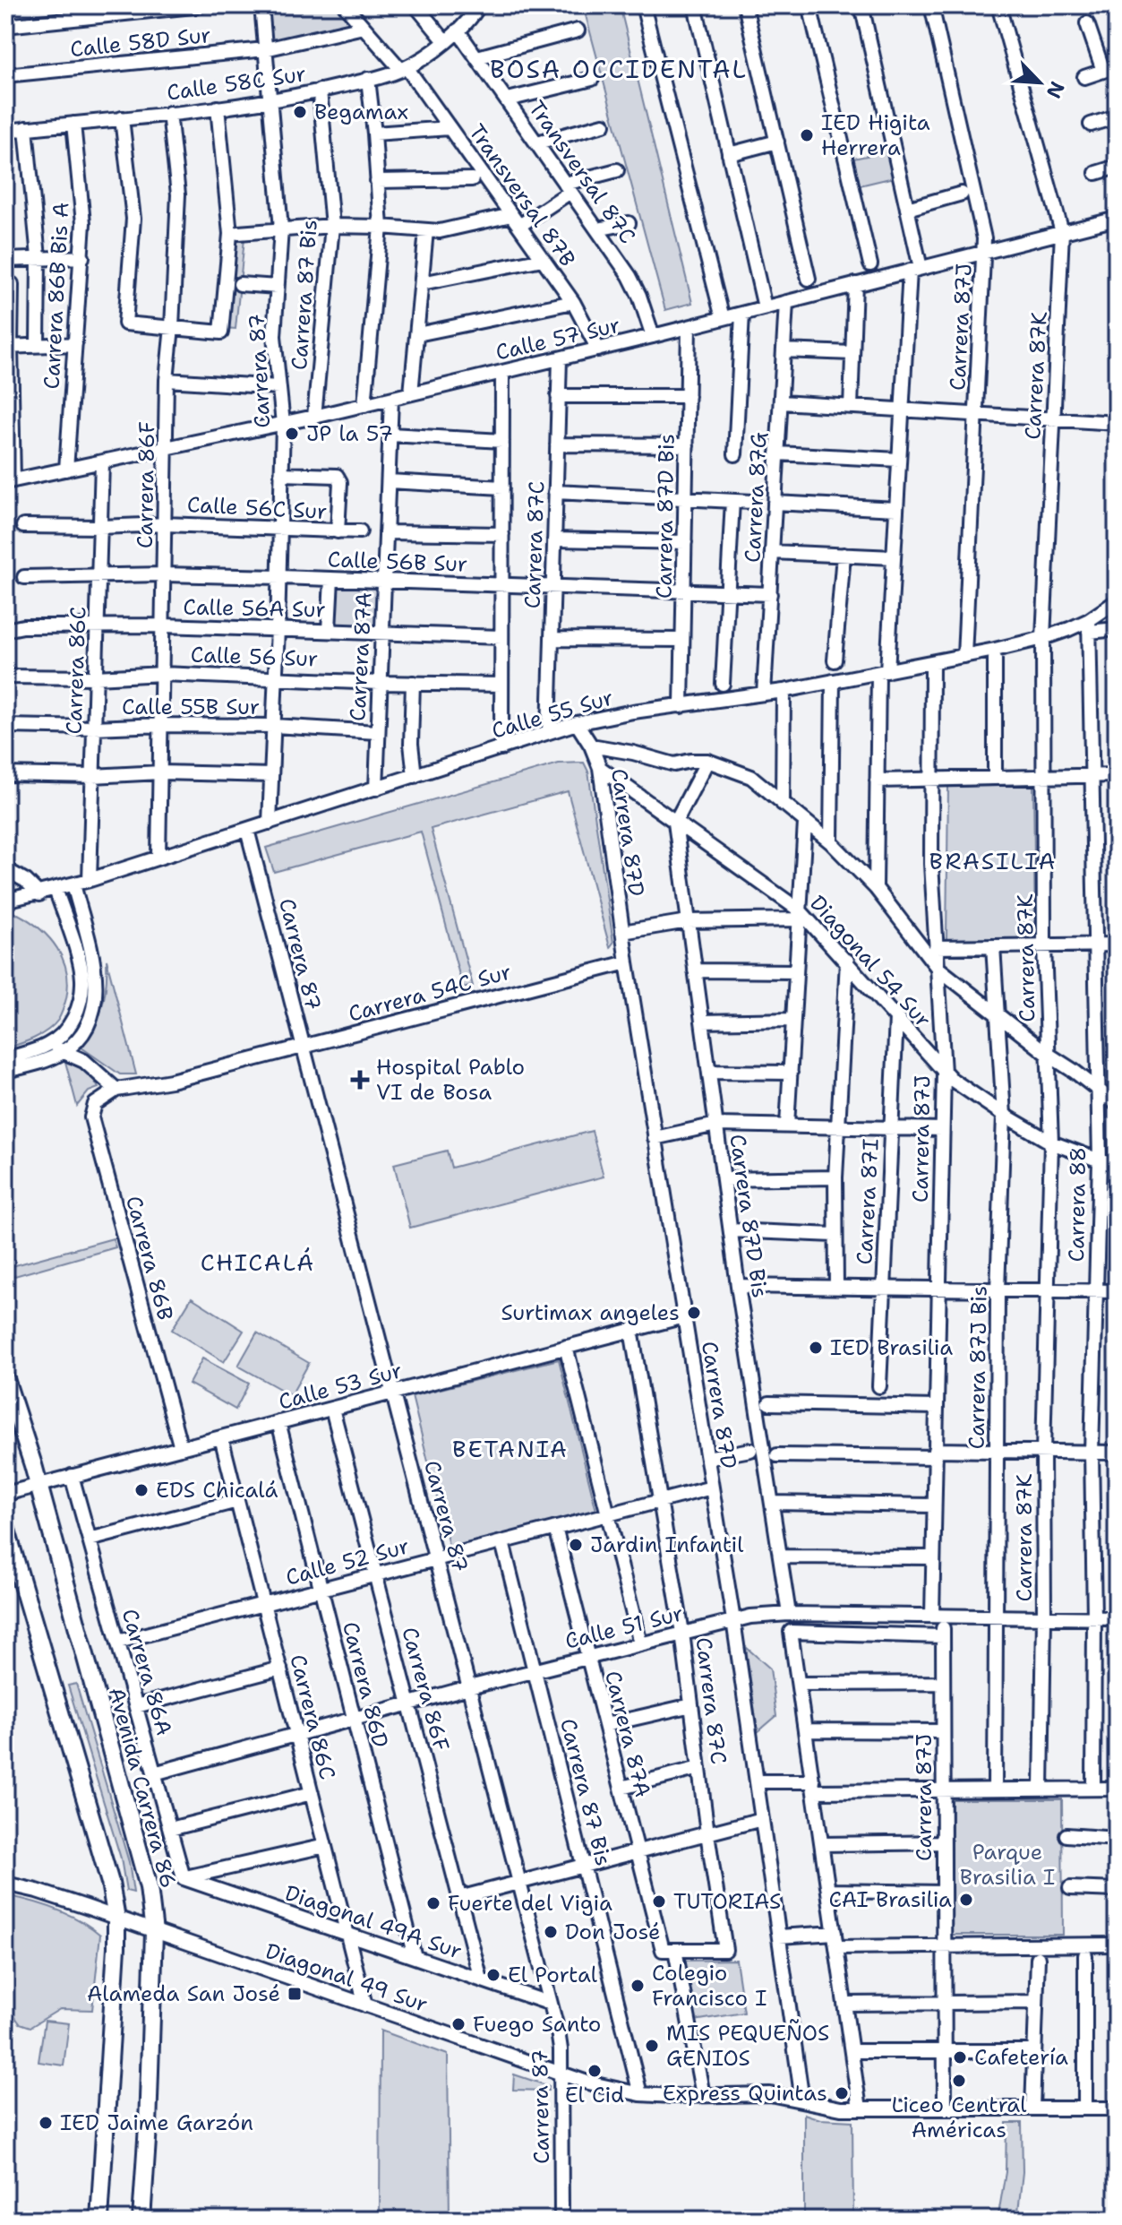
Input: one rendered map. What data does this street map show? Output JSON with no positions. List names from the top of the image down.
{
  "streets": {
    "main road": ["Avenida Carrera 86"],
    "street": [
      "Calle 58D Sur",
      "Calle 58C Sur",
      "Transversal 87C",
      "Transversal 87B",
      "Carrera 87 Bis",
      "Carrera 86B Bis A",
      "Carrera 87J",
      "Calle 57 Sur",
      "Carrera 87",
      "Carrera 87K",
      "Carrera 86F",
      "Carrera 87G",
      "Calle 56C Sur",
      "Carrera 87D Bis",
      "Carrera 87C",
      "Calle 56B Sur",
      "Calle 56A Sur",
      "Calle 56 Sur",
      "Carrera 87A",
      "Carrera 86C",
      "Calle 55B Sur",
      "Calle 55 Sur",
      "Carrera 87D",
      "Diagonal 54 Sur",
      "Carrera 54C Sur",
      "Carrera 87I",
      "Carrera 88",
      "Carrera 86B",
      "Carrera 87J Bis",
      "Calle 53 Sur",
      "Calle 52 Sur",
      "Calle 51 Sur",
      "Carrera 86A",
      "Carrera 86D",
      "Diagonal 49A Sur",
      "Diagonal 49 Sur"
    ]
  },
  "crossings": [
    ["Calle 58D Sur", "Transversal 87B"],
    ["Calle 58D Sur", "Carrera 87"],
    ["Calle 58C Sur", "Transversal 87C"],
    ["Calle 58C Sur", "Transversal 87B"],
    ["Calle 58C Sur", "Carrera 87 Bis"],
    ["Calle 58C Sur", "Carrera 86B Bis A"],
    ["Calle 58C Sur", "Carrera 87"],
    ["Calle 58C Sur", "Carrera 86F"],
    ["Transversal 87C", "Calle 57 Sur"],
    ["Transversal 87B", "Calle 57 Sur"],
    ["Carrera 87 Bis", "Calle 57 Sur"],
    ["Carrera 87 Bis", "Calle 52 Sur"],
    ["Carrera 87 Bis", "Calle 51 Sur"],
    ["Carrera 87 Bis", "Diagonal 49 Sur"],
    ["Carrera 86B Bis A", "Calle 57 Sur"],
    ["Carrera 87J", "Calle 57 Sur"],
    ["Carrera 87J", "Calle 55 Sur"],
    ["Carrera 87J", "Diagonal 54 Sur"],
    ["Carrera 87J", "Calle 51 Sur"],
    ["Carrera 87J", "Diagonal 49 Sur"],
    ["Calle 57 Sur", "Carrera 87"],
    ["Calle 57 Sur", "Carrera 87K"],
    ["Calle 57 Sur", "Carrera 86F"],
    ["Calle 57 Sur", "Carrera 87G"],
    ["Calle 57 Sur", "Carrera 87D Bis"],
    ["Calle 57 Sur", "Carrera 87C"],
    ["Calle 57 Sur", "Carrera 87A"],
    ["Calle 57 Sur", "Carrera 86C"],
    ["Carrera 87", "Calle 56C Sur"],
    ["Carrera 87", "Calle 56B Sur"],
    ["Carrera 87", "Calle 56A Sur"],
    ["Carrera 87", "Calle 56 Sur"],
    ["Carrera 87", "Calle 55B Sur"],
    ["Carrera 87", "Calle 55 Sur"],
    ["Carrera 87", "Carrera 54C Sur"],
    ["Carrera 87", "Calle 53 Sur"],
    ["Carrera 87", "Calle 52 Sur"],
    ["Carrera 87", "Calle 51 Sur"],
    ["Carrera 87", "Diagonal 49A Sur"],
    ["Carrera 87", "Diagonal 49 Sur"],
    ["Carrera 87K", "Calle 55 Sur"],
    ["Carrera 87K", "Diagonal 54 Sur"],
    ["Carrera 87K", "Calle 51 Sur"],
    ["Carrera 86F", "Calle 56C Sur"],
    ["Carrera 86F", "Calle 56B Sur"],
    ["Carrera 86F", "Calle 56A Sur"],
    ["Carrera 86F", "Calle 56 Sur"],
    ["Carrera 86F", "Calle 55B Sur"],
    ["Carrera 86F", "Calle 55 Sur"],
    ["Carrera 86F", "Calle 53 Sur"],
    ["Carrera 86F", "Calle 52 Sur"],
    ["Carrera 86F", "Calle 51 Sur"],
    ["Carrera 86F", "Diagonal 49A Sur"],
    ["Carrera 87G", "Calle 56B Sur"],
    ["Carrera 87G", "Calle 55 Sur"],
    ["Calle 56C Sur", "Carrera 86C"],
    ["Carrera 87D Bis", "Calle 56B Sur"],
    ["Carrera 87D Bis", "Calle 55 Sur"],
    ["Carrera 87D Bis", "Diagonal 54 Sur"],
    ["Carrera 87D Bis", "Calle 51 Sur"],
    ["Carrera 87C", "Calle 56B Sur"],
    ["Carrera 87C", "Carrera 87A"],
    ["Carrera 87C", "Calle 55 Sur"],
    ["Carrera 87C", "Calle 53 Sur"],
    ["Carrera 87C", "Calle 52 Sur"],
    ["Carrera 87C", "Calle 51 Sur"],
    ["Calle 56B Sur", "Carrera 87A"],
    ["Calle 56B Sur", "Carrera 86C"],
    ["Calle 56A Sur", "Carrera 87A"],
    ["Calle 56A Sur", "Carrera 86C"],
    ["Calle 56 Sur", "Carrera 87A"],
    ["Calle 56 Sur", "Carrera 86C"],
    ["Carrera 87A", "Calle 55B Sur"],
    ["Carrera 87A", "Calle 55 Sur"],
    ["Carrera 87A", "Calle 52 Sur"],
    ["Carrera 87A", "Calle 51 Sur"],
    ["Carrera 87A", "Diagonal 49 Sur"],
    ["Carrera 86C", "Calle 55B Sur"],
    ["Carrera 86C", "Calle 55 Sur"],
    ["Carrera 86C", "Calle 53 Sur"],
    ["Carrera 86C", "Calle 52 Sur"],
    ["Carrera 86C", "Calle 51 Sur"],
    ["Carrera 86C", "Diagonal 49A Sur"],
    ["Carrera 86C", "Diagonal 49 Sur"],
    ["Calle 55 Sur", "Carrera 87D"],
    ["Calle 55 Sur", "Carrera 88"],
    ["Carrera 87D", "Diagonal 54 Sur"],
    ["Carrera 87D", "Carrera 54C Sur"],
    ["Carrera 87D", "Calle 53 Sur"],
    ["Carrera 87D", "Calle 52 Sur"],
    ["Carrera 87D", "Calle 51 Sur"],
    ["Carrera 87D", "Diagonal 49 Sur"],
    ["Diagonal 54 Sur", "Carrera 87I"],
    ["Diagonal 54 Sur", "Carrera 88"],
    ["Diagonal 54 Sur", "Carrera 87J Bis"],
    ["Carrera 54C Sur", "Carrera 86B"],
    ["Carrera 88", "Calle 51 Sur"],
    ["Carrera 86B", "Calle 53 Sur"],
    ["Carrera 87J Bis", "Calle 51 Sur"],
    ["Calle 53 Sur", "Carrera 86A"],
    ["Calle 53 Sur", "Carrera 86D"],
    ["Calle 53 Sur", "Avenida Carrera 86"],
    ["Calle 52 Sur", "Carrera 86A"],
    ["Calle 52 Sur", "Carrera 86D"],
    ["Calle 51 Sur", "Carrera 86A"],
    ["Calle 51 Sur", "Carrera 86D"],
    ["Carrera 86A", "Diagonal 49A Sur"],
    ["Carrera 86D", "Diagonal 49A Sur"],
    ["Avenida Carrera 86", "Diagonal 49 Sur"]
  ],
  "districts": [
    "BOSA OCCIDENTAL",
    "BRASILIA",
    "CHICALÁ",
    "BETANIA"
  ],
  "parks": ["Parque Brasilia I"],
  "places": {
    "other": [
      "Begamax",
      "IED Higita Herrera",
      "JP la 57",
      "Surtimax angeles",
      "IED Brasilia",
      "EDS Chicalá",
      "Jardin Infantil",
      "CAI Brasilia",
      "TUTORIAS",
      "Fuerte del Vigia",
      "Don José",
      "El Portal",
      "Colegio Francisco I",
      "Fuego Santo",
      "MIS PEQUEÑOS GENIOS",
      "Cafetería",
      "El Cid",
      "Liceo Central Américas",
      "Express Quintas",
      "IED Jaime Garzón"
    ],
    "health": ["Hospital Pablo VI de Bosa"],
    "transit": ["Alameda San José"]
  },
  "north": "bottom right"
}
